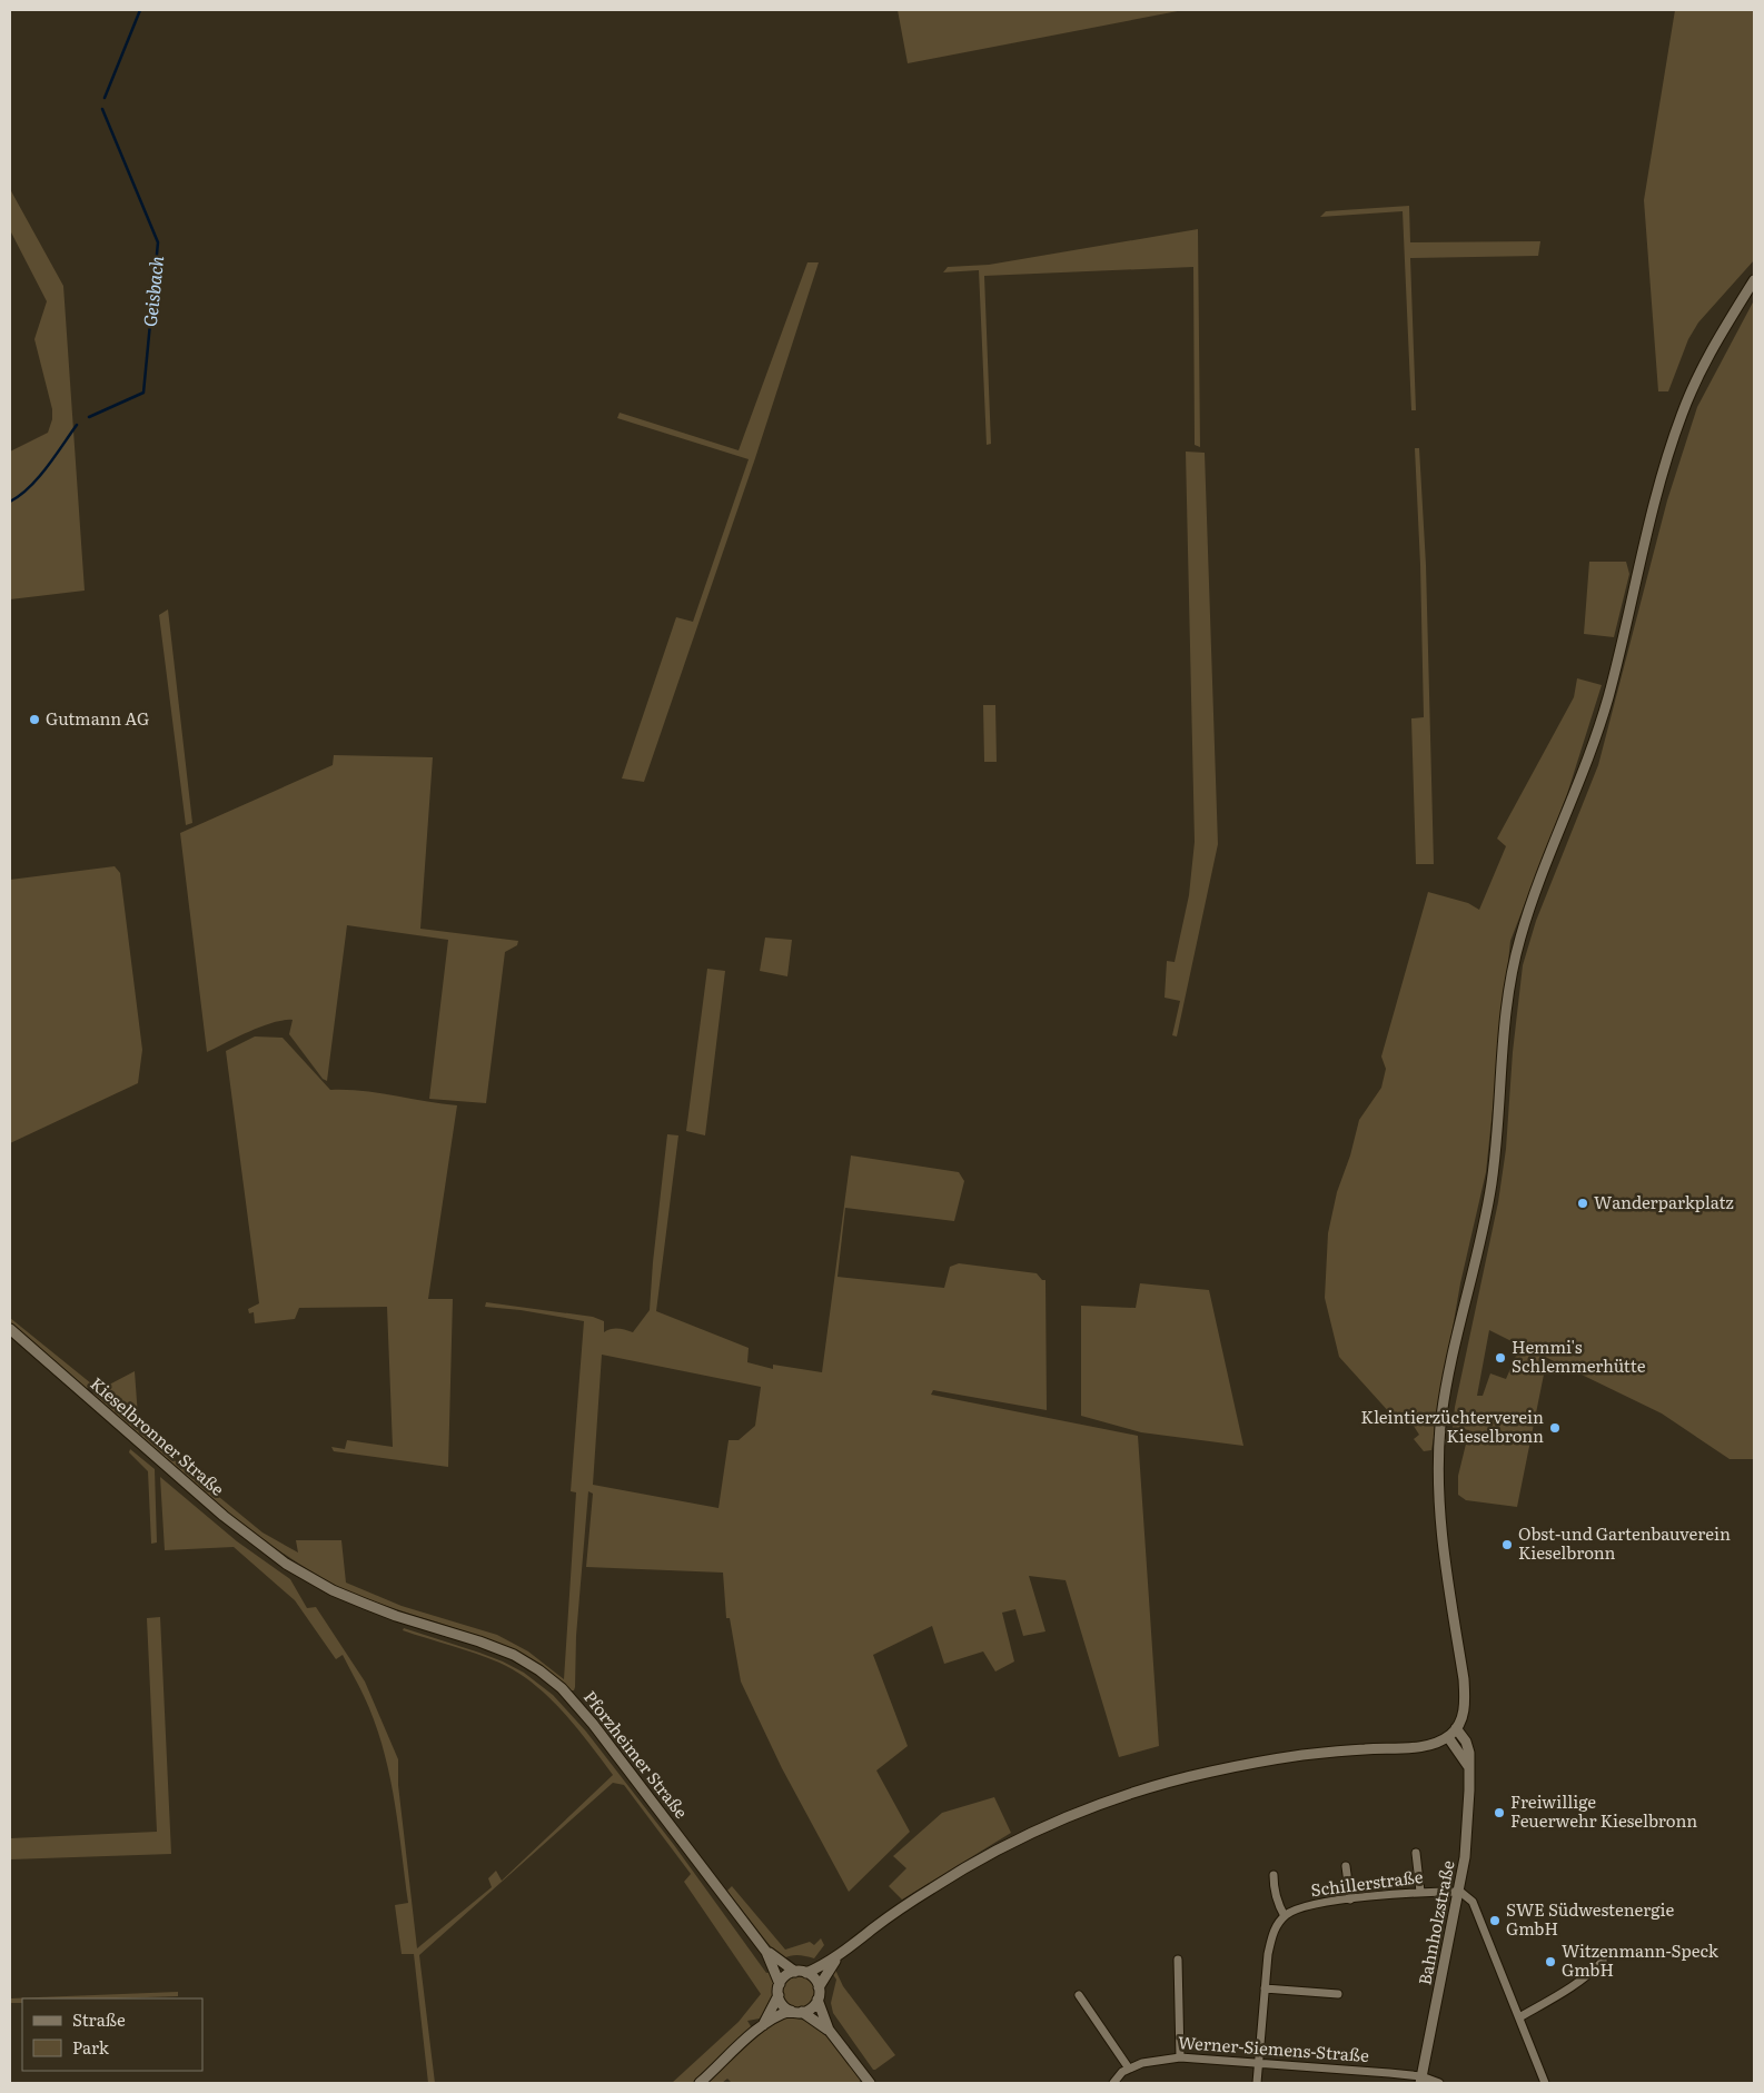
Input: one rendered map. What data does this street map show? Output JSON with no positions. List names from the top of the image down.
{
  "streets": {
    "street": [
      "Kieselbronner Straße",
      "Pforzheimer Straße",
      "Schillerstraße",
      "Bahnholzstraße",
      "Werner-Siemens-Straße"
    ]
  },
  "crossings": [
    ["Kieselbronner Straße", "Pforzheimer Straße"],
    ["Schillerstraße", "Bahnholzstraße"],
    ["Bahnholzstraße", "Werner-Siemens-Straße"]
  ],
  "water": ["Geisbach"],
  "places": [
    "Gutmann AG",
    "Wanderparkplatz",
    "Hemmi's Schlemmerhütte",
    "Kleintierzüchterverein Kieselbronn",
    "Obst-und Gartenbauverein Kieselbronn",
    "Freiwillige Feuerwehr Kieselbronn",
    "SWE Südwestenergie GmbH",
    "Witzenmann-Speck GmbH"
  ],
  "legend": ["Straße", "Park"]
}
